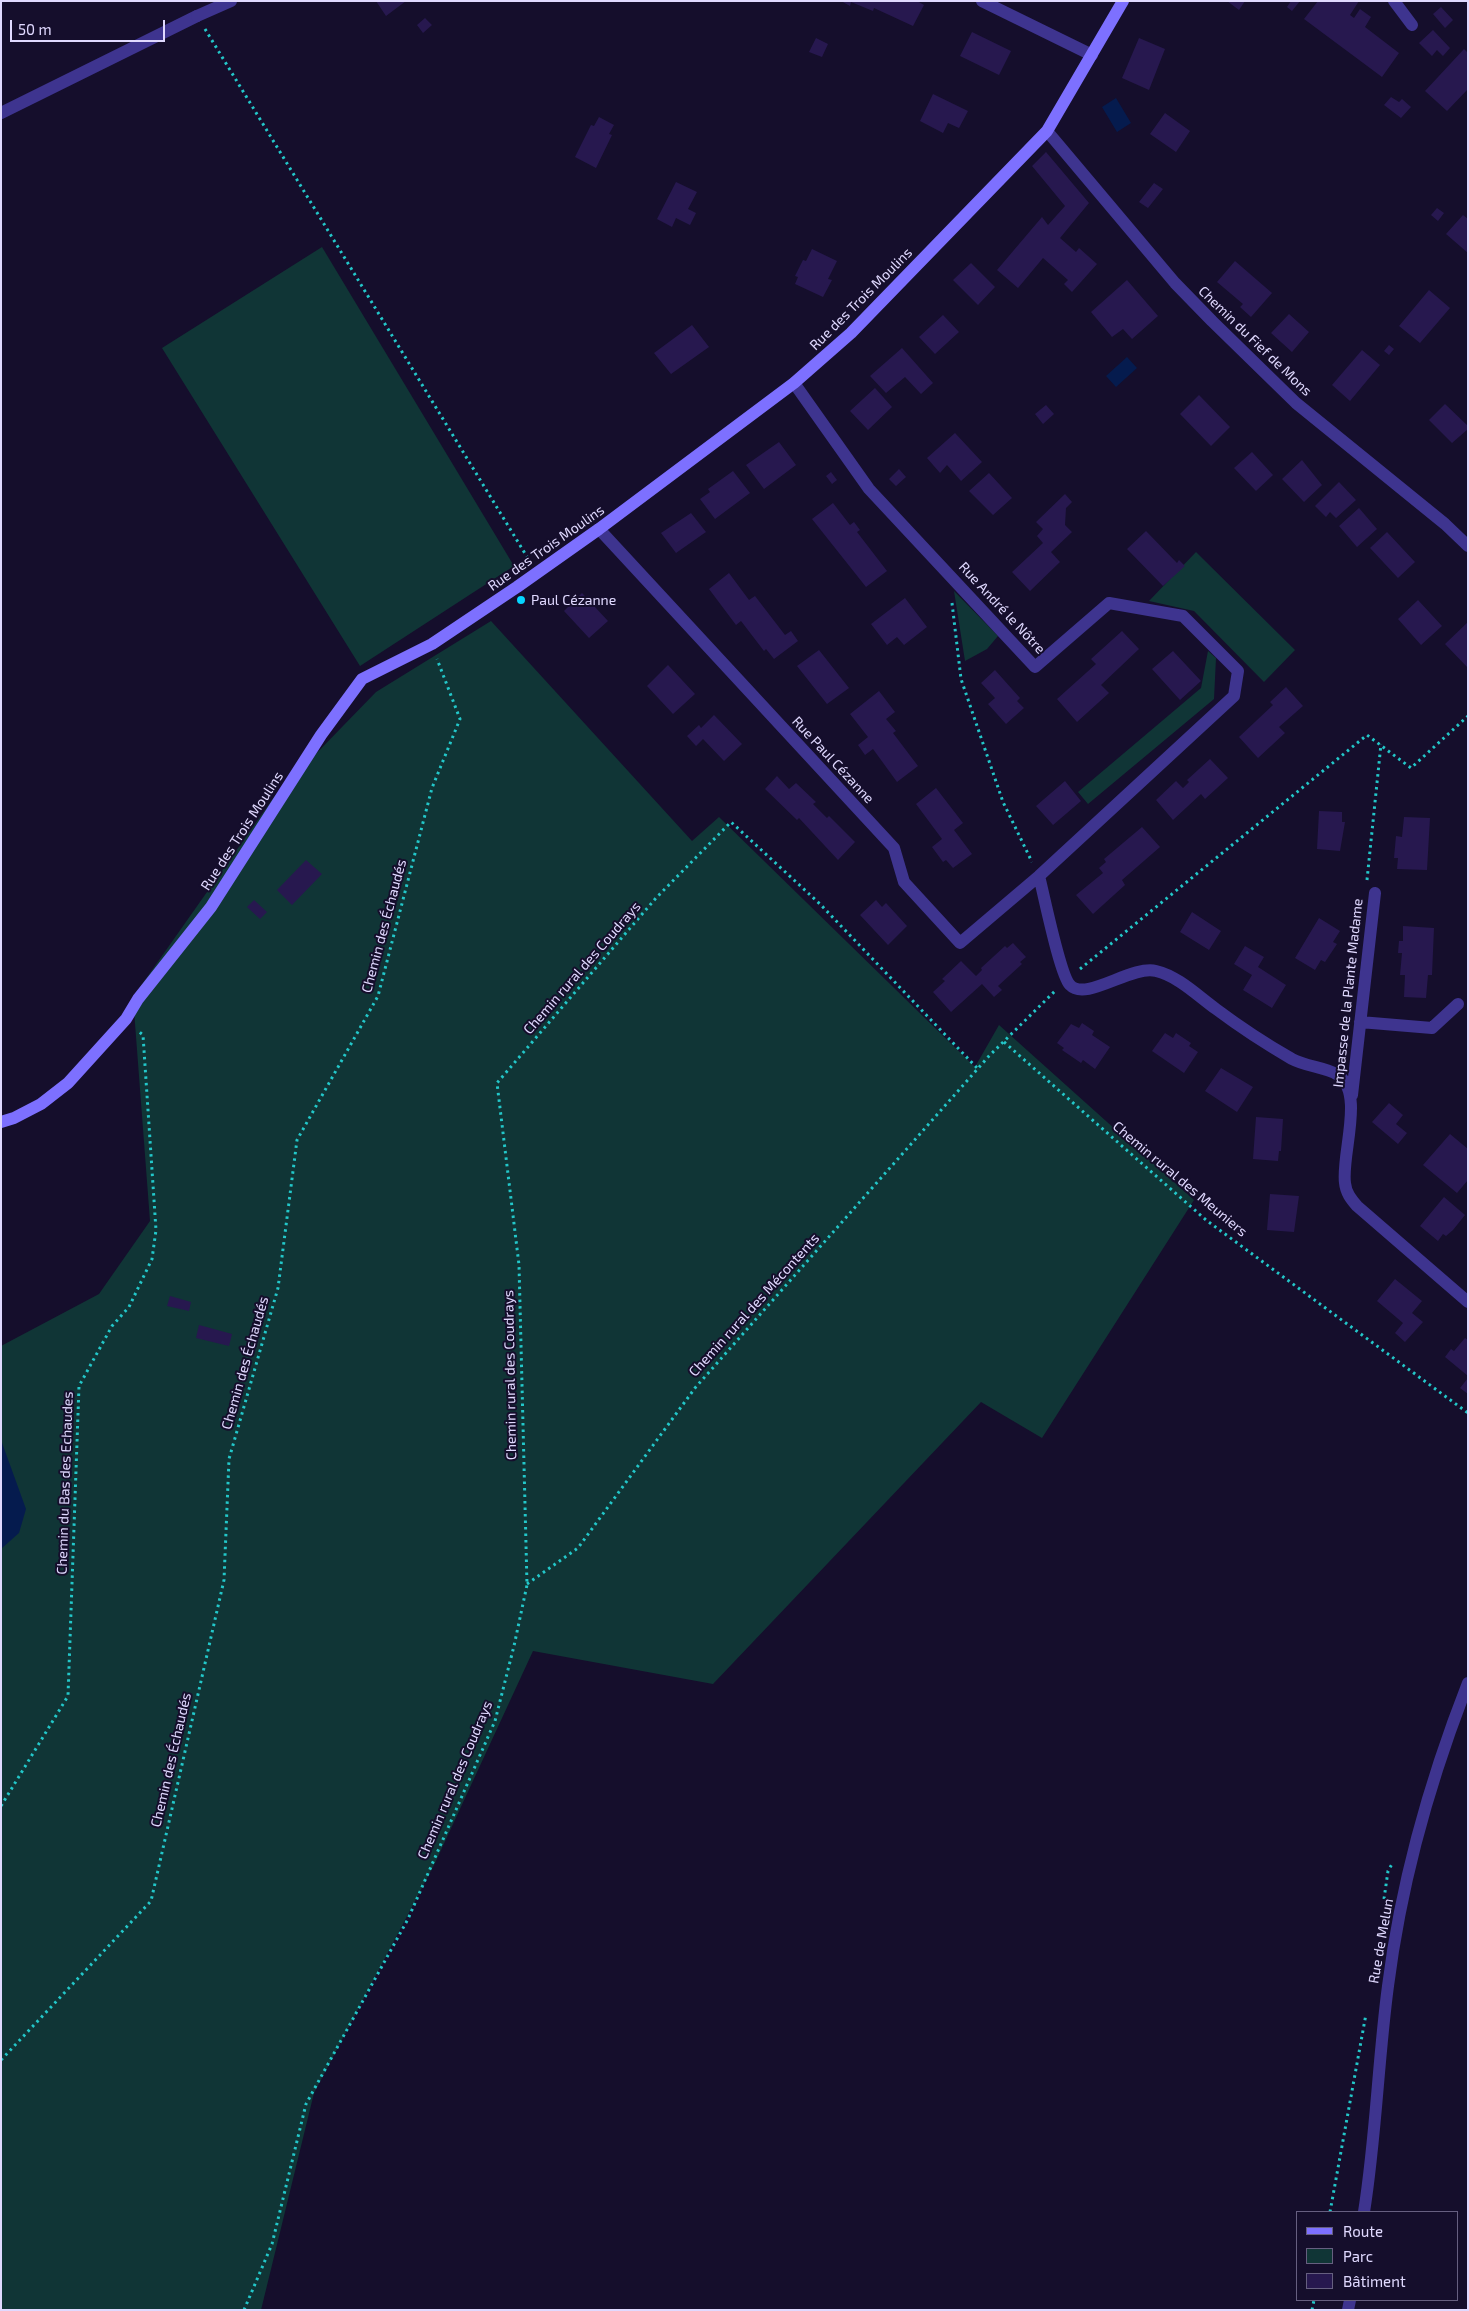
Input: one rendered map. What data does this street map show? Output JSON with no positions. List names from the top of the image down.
{
  "streets": {
    "street": [
      "Rue des Trois Moulins",
      "Chemin du Fief de Mons",
      "Rue André le Nôtre",
      "Rue Paul Cézanne",
      "Impasse de la Plante Madame",
      "Rue de Melun"
    ],
    "path": [
      "Chemin des Échaudés",
      "Chemin rural des Coudrays",
      "Chemin rural des Meuniers",
      "Chemin rural des Mécontents",
      "Chemin du Bas des Echaudes"
    ]
  },
  "crossings": [
    ["Rue des Trois Moulins", "Chemin du Fief de Mons"],
    ["Rue des Trois Moulins", "Rue André le Nôtre"],
    ["Rue des Trois Moulins", "Rue Paul Cézanne"],
    ["Rue des Trois Moulins", "Chemin des Échaudés"],
    ["Rue des Trois Moulins", "Chemin du Bas des Echaudes"],
    ["Rue André le Nôtre", "Rue Paul Cézanne"],
    ["Chemin rural des Coudrays", "Chemin rural des Mécontents"],
    ["Chemin rural des Meuniers", "Chemin rural des Mécontents"]
  ],
  "places": ["Paul Cézanne"],
  "legend": ["Route", "Parc", "Bâtiment"],
  "scale_bar": "50 m"
}
